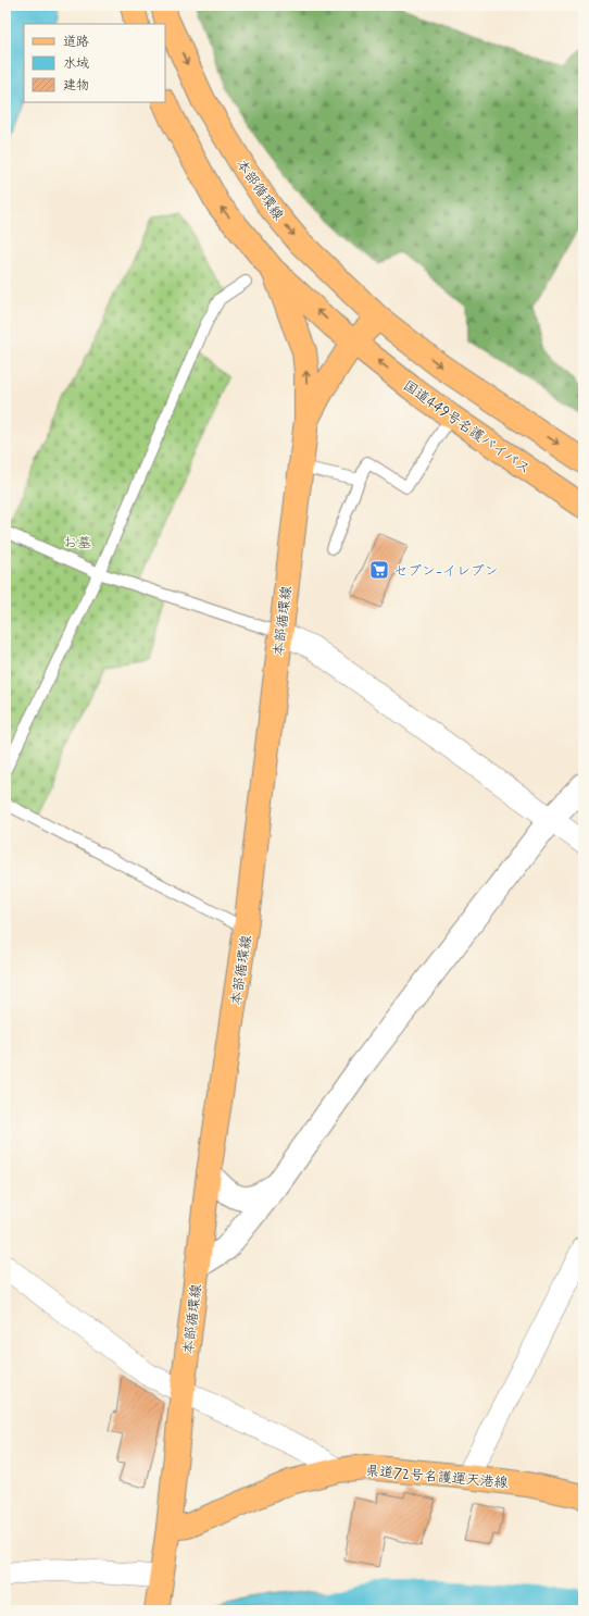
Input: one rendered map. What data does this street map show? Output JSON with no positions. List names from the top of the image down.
{
  "streets": {
    "main road": ["本部循環線", "国道449号名護バイパス", "県道72号名護運天港線"]
  },
  "crossings": [
    ["本部循環線", "国道449号名護バイパス"],
    ["本部循環線", "県道72号名護運天港線"]
  ],
  "parks": ["お墓"],
  "places": {
    "supermarket": ["セブン-イレブン"]
  },
  "legend": ["道路", "水域", "建物"]
}
